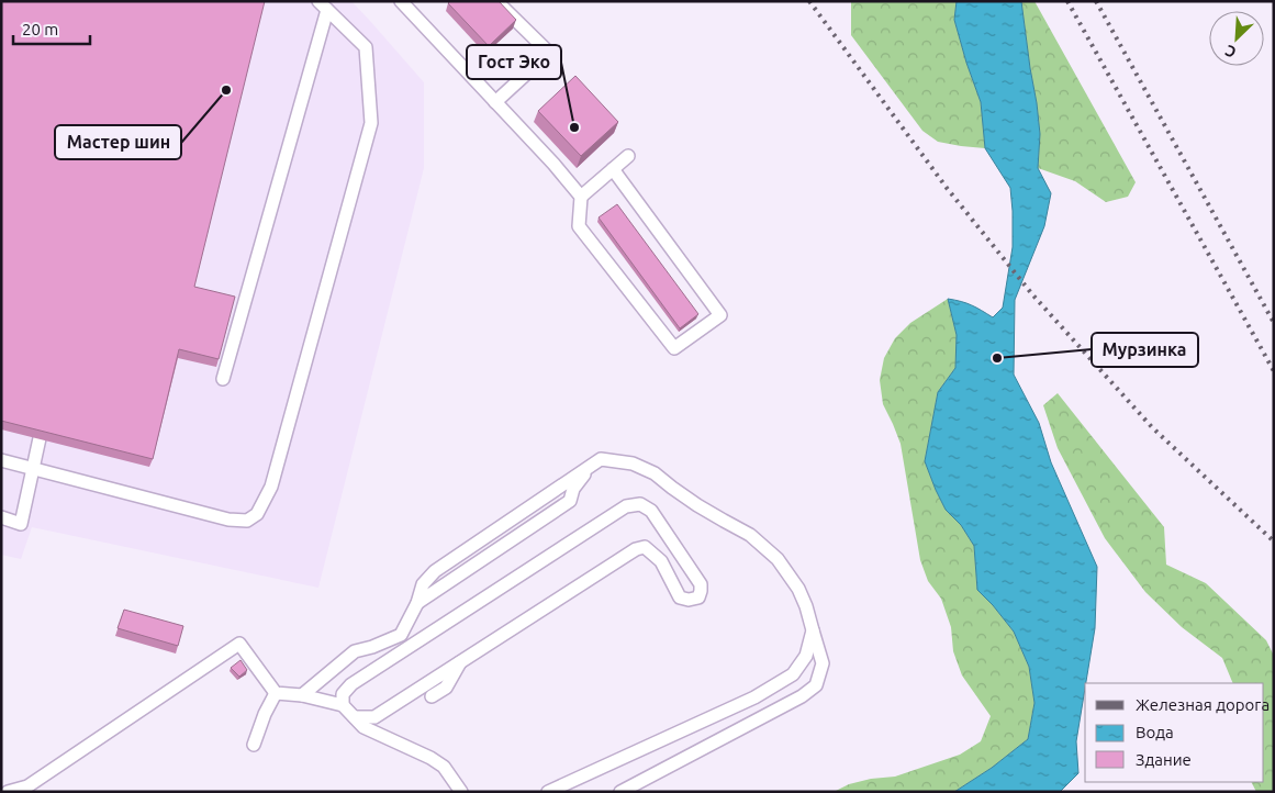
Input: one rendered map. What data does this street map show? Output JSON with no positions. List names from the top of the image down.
{
  "places": ["Мастер шин", "Гост Эко", "Мурзинка"],
  "legend": ["Железная дорога", "Вода", "Здание"],
  "scale_bar": "20 m",
  "north": "bottom left"
}
